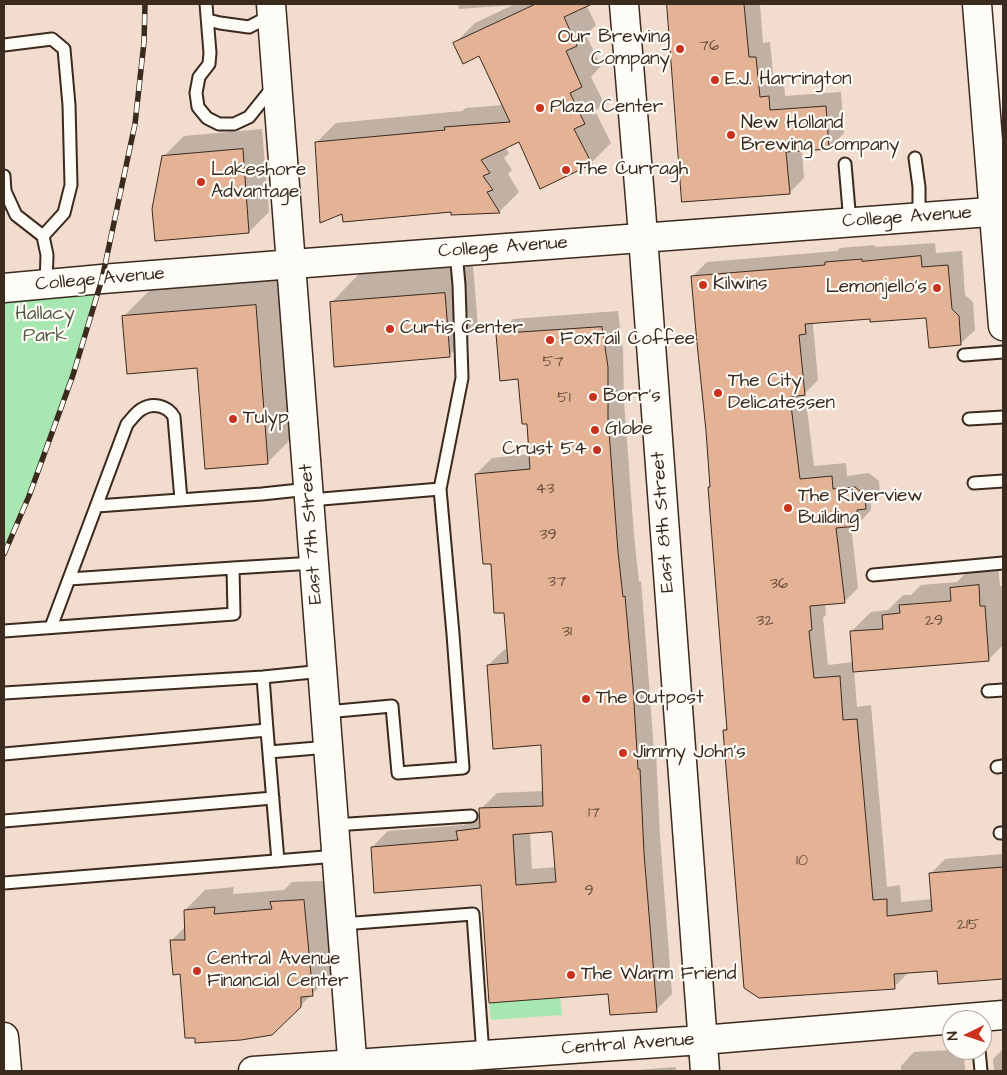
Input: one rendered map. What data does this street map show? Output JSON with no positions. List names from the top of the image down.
{
  "streets": {
    "main road": [
      "College Avenue",
      "East 8th Street",
      "East 7th Street",
      "Central Avenue"
    ]
  },
  "crossings": [
    ["College Avenue", "East 8th Street"],
    ["College Avenue", "East 7th Street"],
    ["East 8th Street", "Central Avenue"],
    ["East 7th Street", "Central Avenue"]
  ],
  "parks": ["Hallacy Park"],
  "places": [
    "Our Brewing Company",
    "E.J. Harrington",
    "Plaza Center",
    "New Holland Brewing Company",
    "The Curragh",
    "Lakeshore Advantage",
    "Kilwins",
    "Lemonjello's",
    "Curtis Center",
    "FoxTail Coffee",
    "The City Delicatessen",
    "Borr's",
    "Tulyp",
    "Globe",
    "Crust 54",
    "The Riverview Building",
    "The Outpost",
    "Jimmy John's",
    "Central Avenue Financial Center",
    "The Warm Friend"
  ],
  "house_numbers": [
    "76",
    "57",
    "51",
    "43",
    "39",
    "37",
    "36",
    "32",
    "29",
    "31",
    "17",
    "10",
    "9",
    "215"
  ],
  "north": "left"
}
